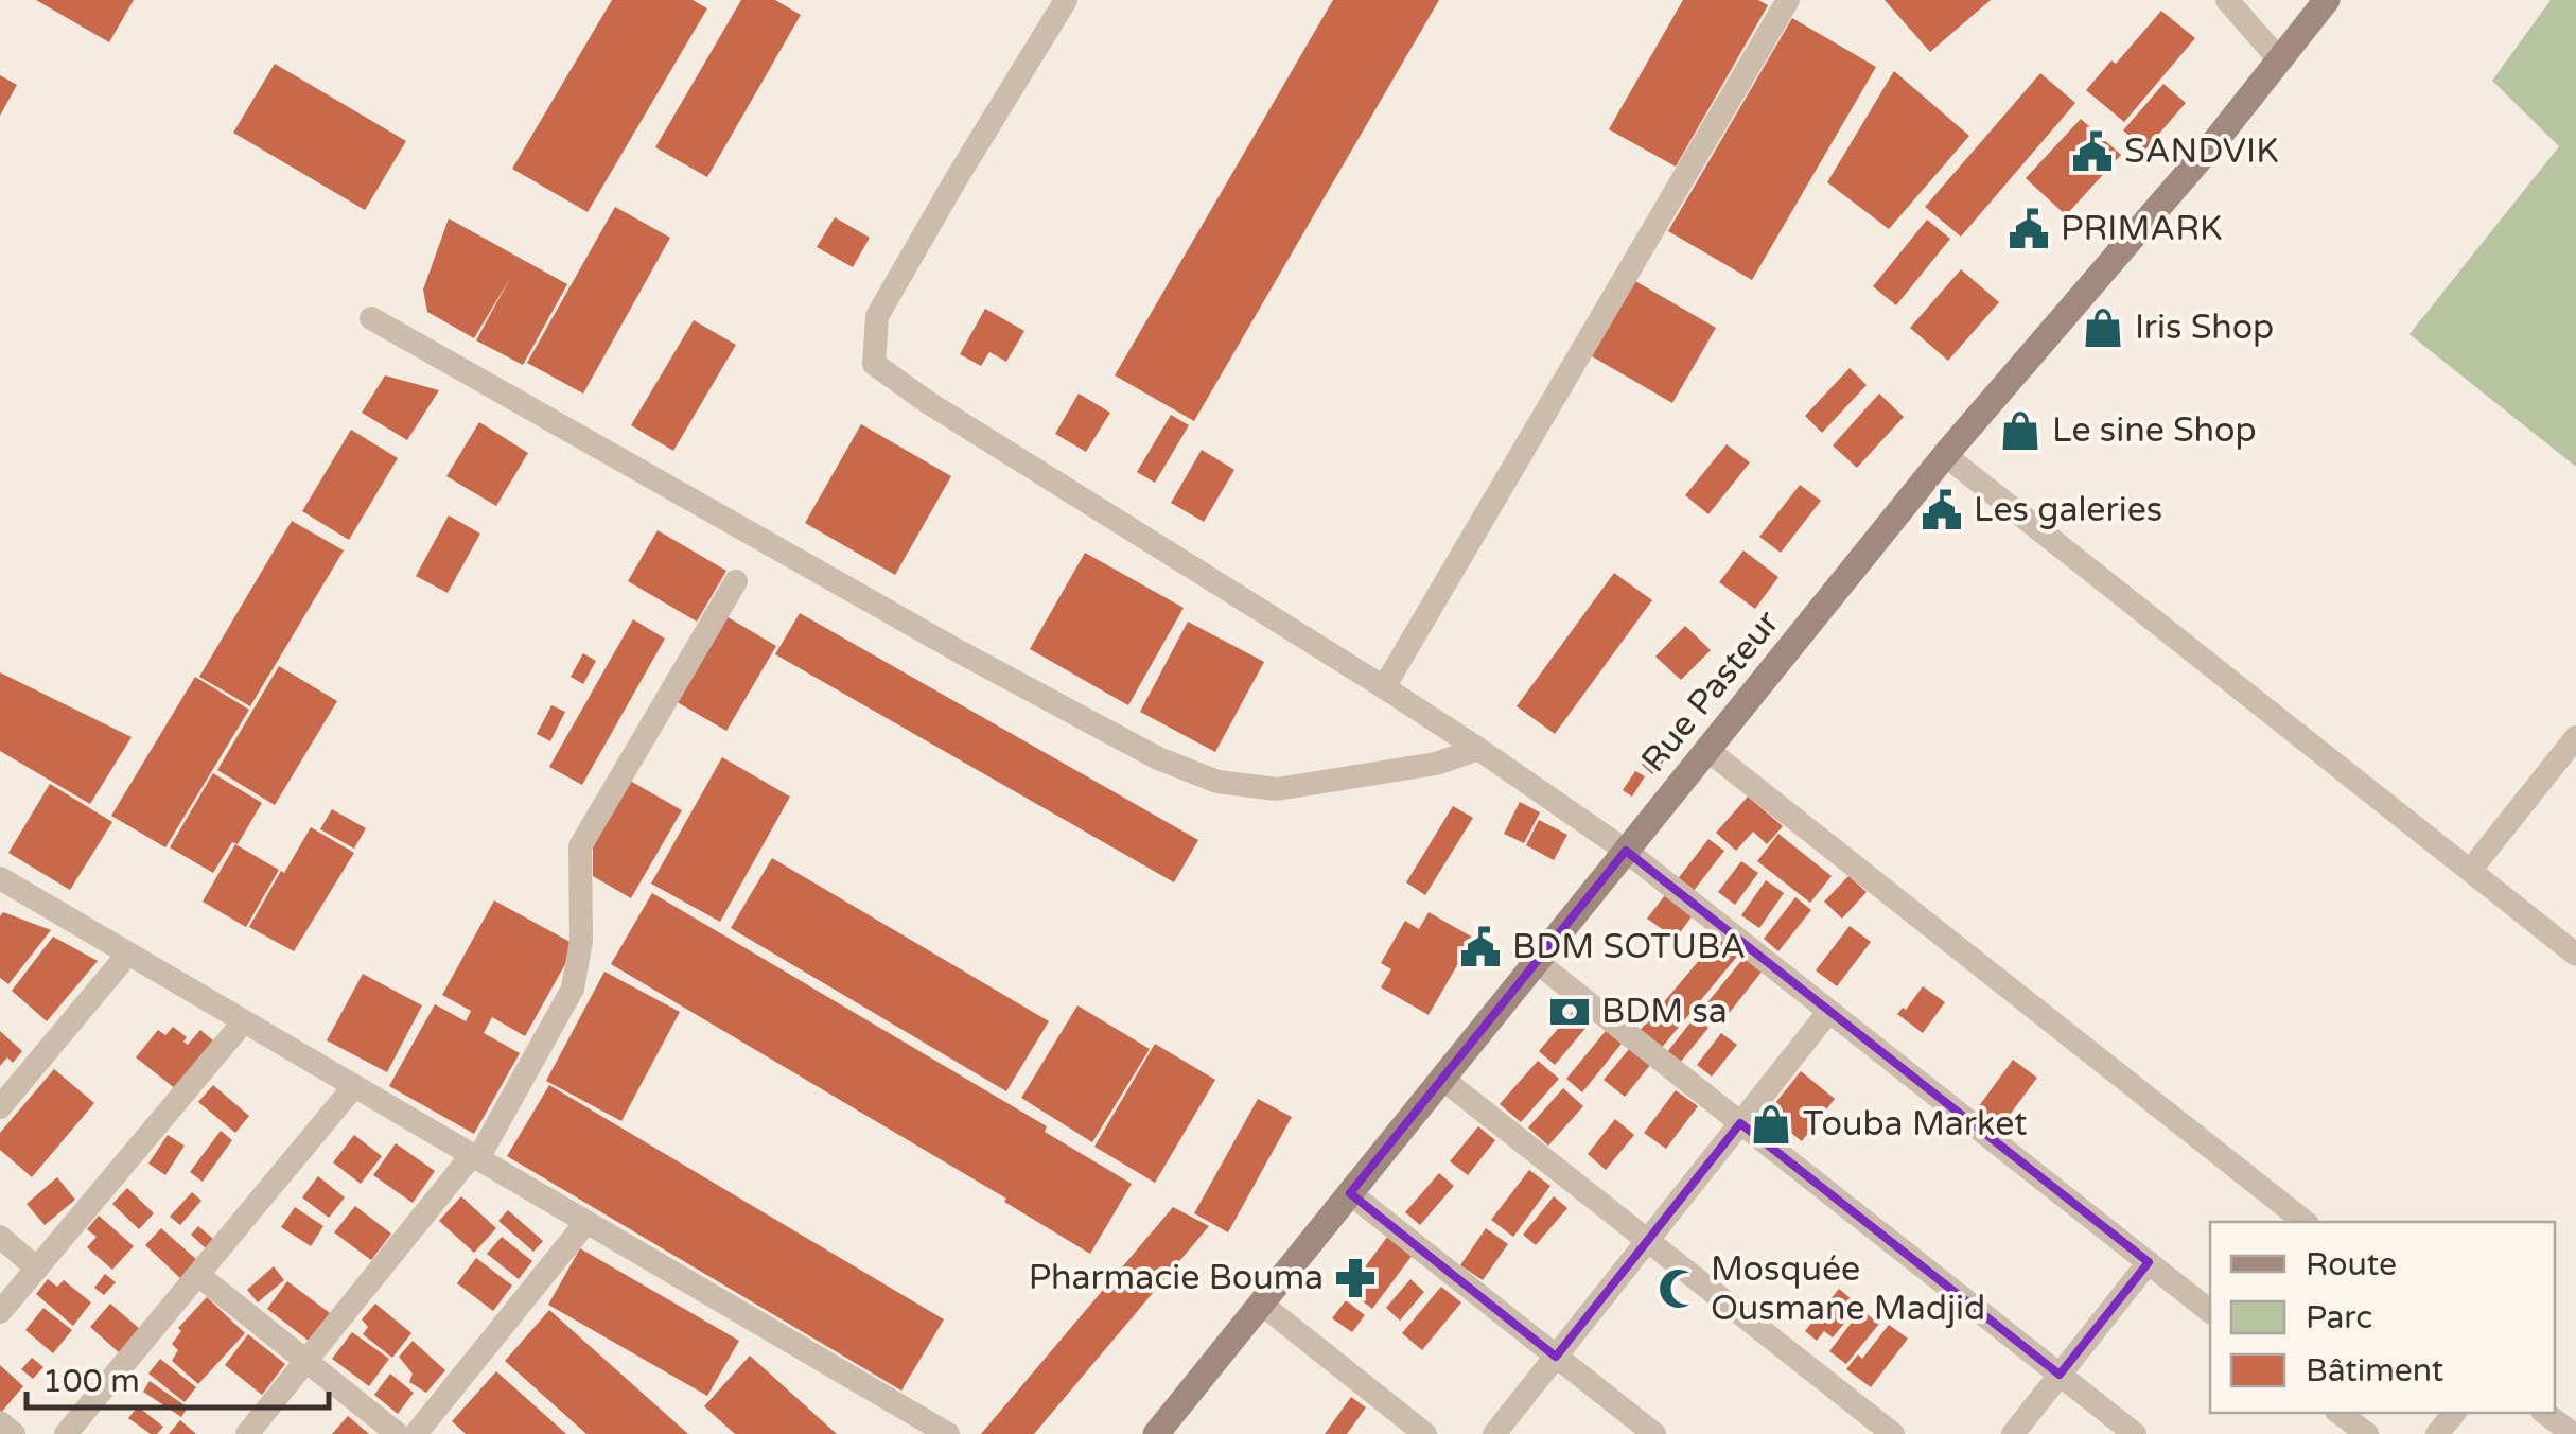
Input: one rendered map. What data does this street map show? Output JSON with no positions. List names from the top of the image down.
{
  "streets": {
    "main road": ["Rue Pasteur"]
  },
  "places": {
    "public building": [
      "SANDVIK",
      "PRIMARK",
      "Les galeries",
      "BDM SOTUBA"
    ],
    "shop": ["Iris Shop", "Le sine Shop", "Touba Market"],
    "bank": ["BDM sa"],
    "pharmacy": ["Pharmacie Bouma"],
    "mosque": ["Mosquée Ousmane Madjid"]
  },
  "legend": ["Route", "Parc", "Bâtiment"],
  "scale_bar": "100 m"
}
